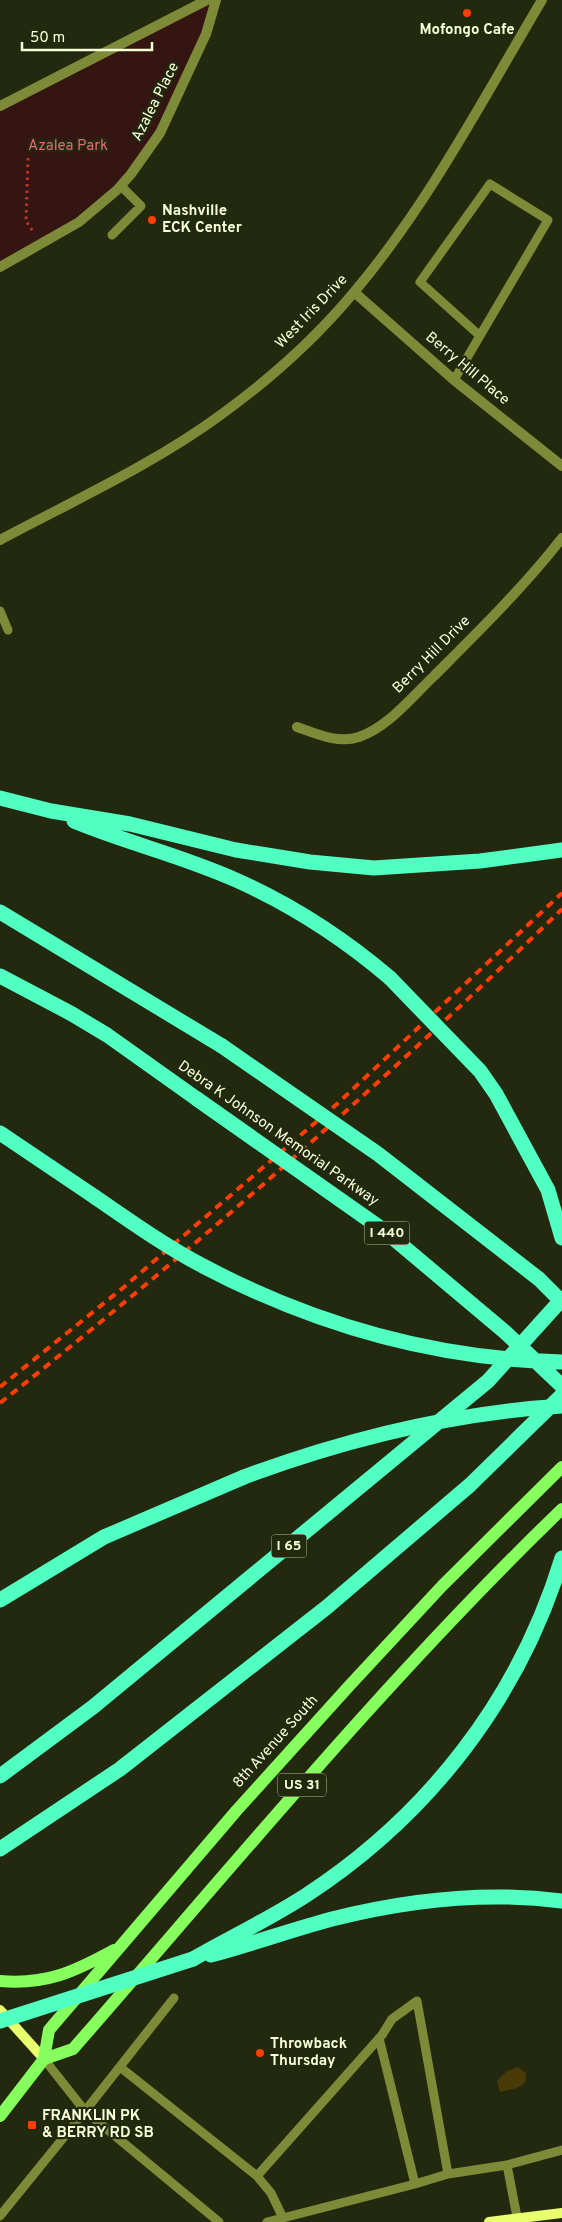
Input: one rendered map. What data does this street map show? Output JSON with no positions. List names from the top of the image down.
{
  "streets": {
    "highway": ["Debra K Johnson Memorial Parkway", "I 440", "I 65"],
    "main road": ["8th Avenue South", "US 31"],
    "street": [
      "Azalea Place",
      "West Iris Drive",
      "Berry Hill Place",
      "Berry Hill Drive"
    ]
  },
  "crossings": [
    ["West Iris Drive", "Berry Hill Place"],
    ["8th Avenue South", "US 31"]
  ],
  "parks": ["Azalea Park"],
  "places": {
    "other": ["Mofongo Cafe", "Nashville ECK Center", "Throwback Thursday"],
    "transit": ["FRANKLIN PK & BERRY RD SB"]
  },
  "scale_bar": "50 m"
}
